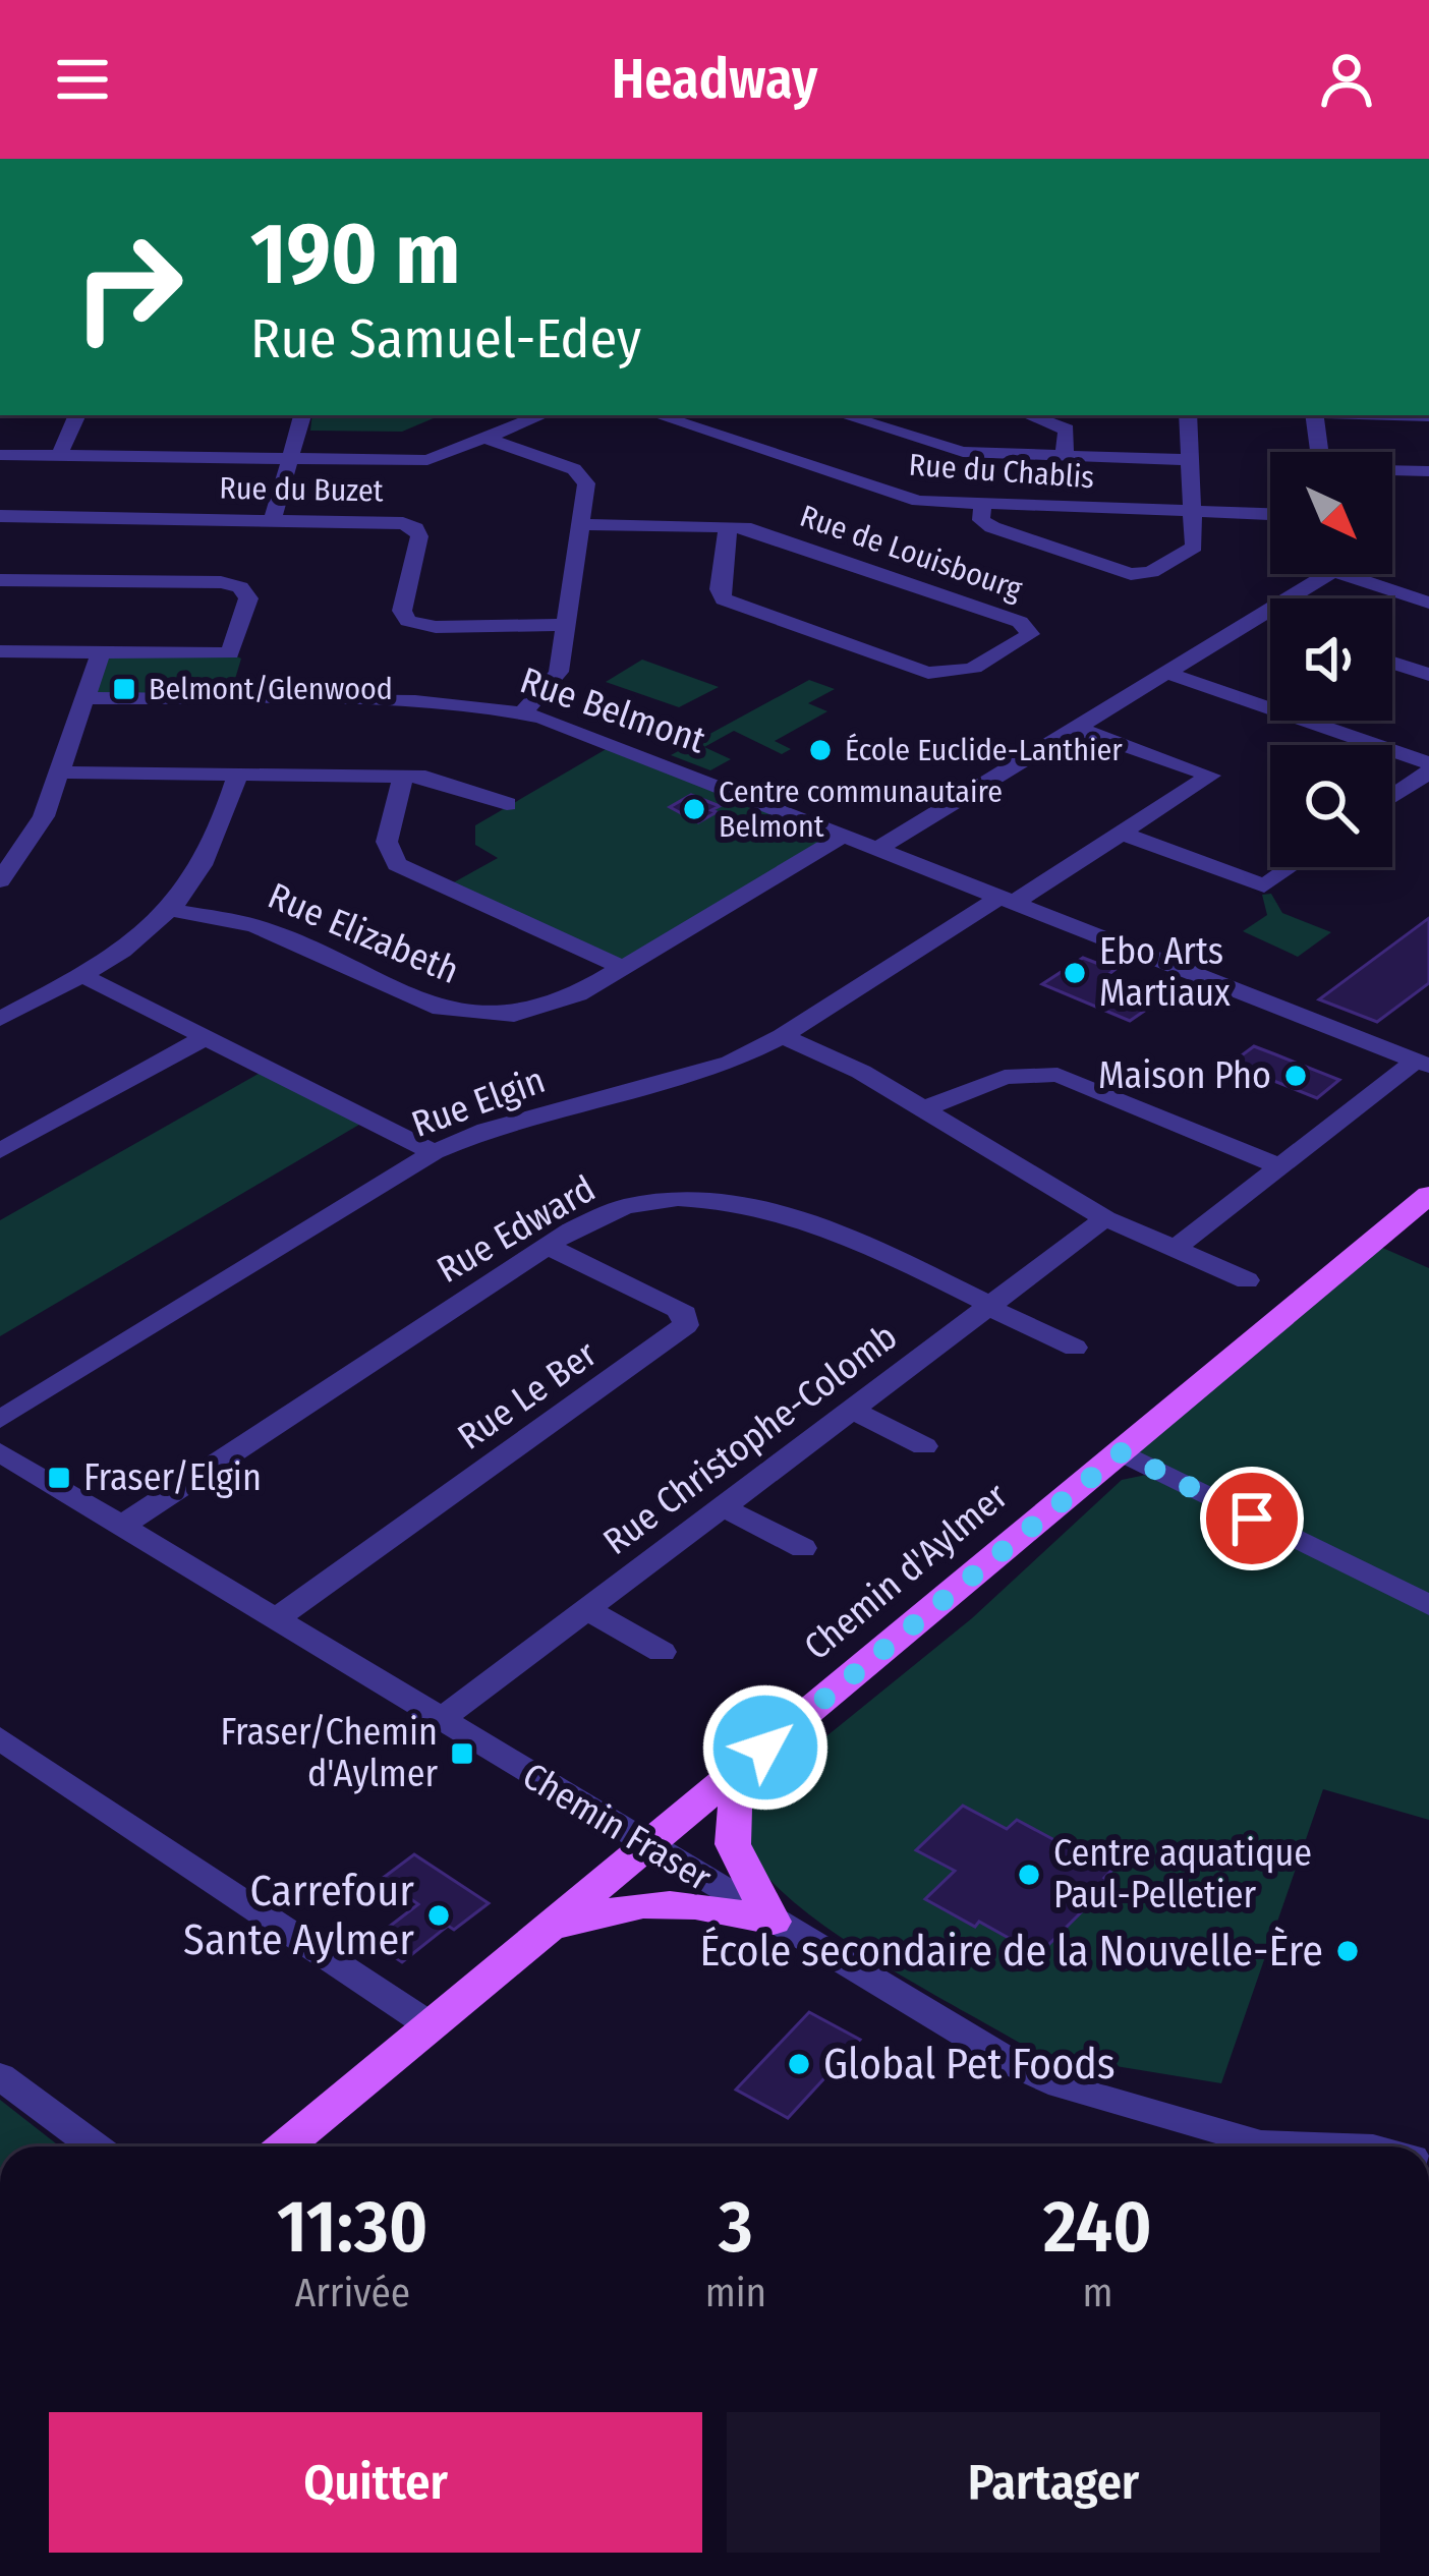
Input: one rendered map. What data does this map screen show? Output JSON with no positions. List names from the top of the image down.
{
  "streets": {
    "main road": ["Chemin d'Aylmer"],
    "street": [
      "Rue du Chablis",
      "Rue du Buzet",
      "Rue de Louisbourg",
      "Rue Belmont",
      "Rue Elizabeth",
      "Rue Elgin",
      "Rue Edward",
      "Rue Le Ber",
      "Rue Christophe-Colomb",
      "Chemin Fraser"
    ]
  },
  "crossings": [
    ["Rue Belmont", "Rue Elizabeth"],
    ["Rue Belmont", "Rue Elgin"],
    ["Rue Edward", "Rue Le Ber"],
    ["Rue Edward", "Rue Christophe-Colomb"],
    ["Rue Edward", "Chemin Fraser"],
    ["Rue Le Ber", "Chemin Fraser"],
    ["Rue Christophe-Colomb", "Chemin Fraser"],
    ["Chemin d'Aylmer", "Chemin Fraser"]
  ],
  "places": {
    "transit": ["Belmont/Glenwood", "Fraser/Elgin", "Fraser/Chemin d'Aylmer"],
    "other": [
      "École Euclide-Lanthier",
      "Centre communautaire Belmont",
      "Ebo Arts Martiaux",
      "Maison Pho",
      "Centre aquatique Paul-Pelletier",
      "Carrefour Sante Aylmer",
      "École secondaire de la Nouvelle-Ère",
      "Global Pet Foods"
    ]
  },
  "north": "bottom right",
  "page": {
    "header": "Headway",
    "turn": ["190 m", "Rue Samuel-Edey"],
    "eta": [
      "11:30",
      "Arrivée",
      "3",
      "min",
      "240",
      "m"
    ],
    "buttons": ["Quitter", "Partager"]
  }
}
